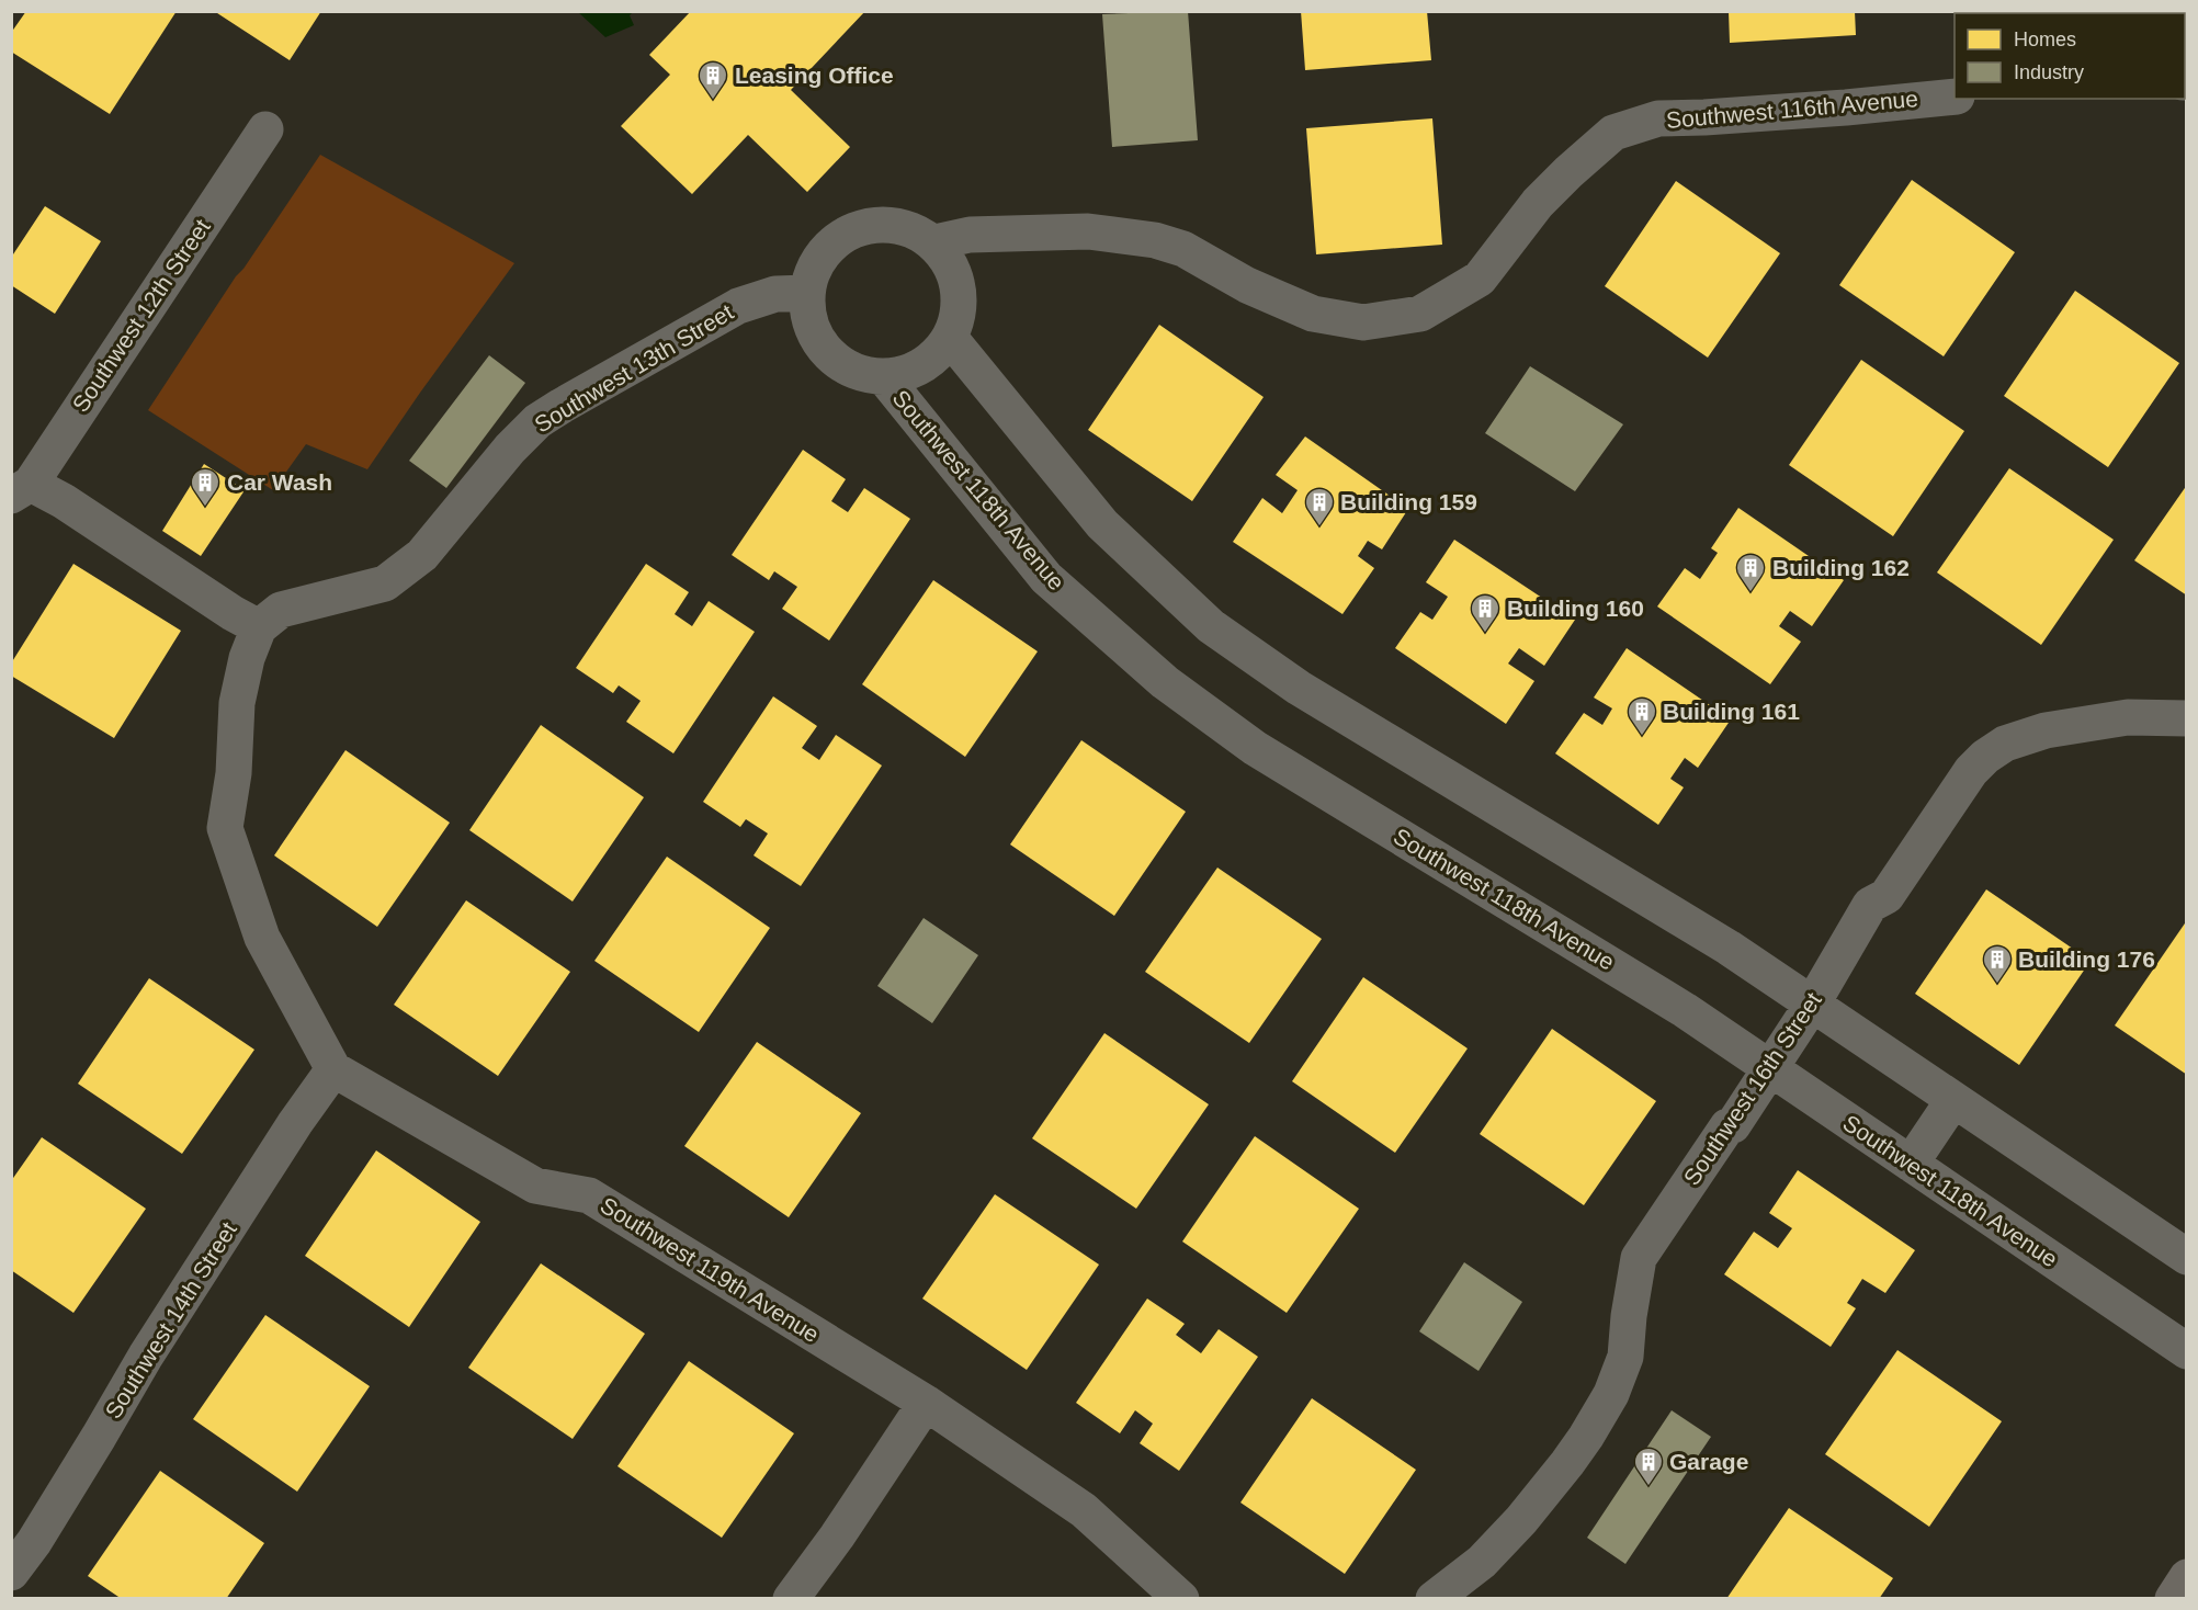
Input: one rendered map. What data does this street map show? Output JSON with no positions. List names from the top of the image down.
{
  "streets": {
    "street": [
      "Southwest 116th Avenue",
      "Southwest 12th Street",
      "Southwest 13th Street",
      "Southwest 118th Avenue",
      "Southwest 16th Street",
      "Southwest 119th Avenue",
      "Southwest 14th Street"
    ]
  },
  "crossings": [
    ["Southwest 116th Avenue", "Southwest 13th Street"],
    ["Southwest 116th Avenue", "Southwest 118th Avenue"],
    ["Southwest 13th Street", "Southwest 118th Avenue"],
    ["Southwest 118th Avenue", "Southwest 16th Street"],
    ["Southwest 119th Avenue", "Southwest 14th Street"]
  ],
  "places": {
    "building": [
      "Leasing Office",
      "Car Wash",
      "Building 159",
      "Building 162",
      "Building 160",
      "Building 161",
      "Building 176",
      "Garage"
    ]
  },
  "legend": ["Homes", "Industry"]
}
